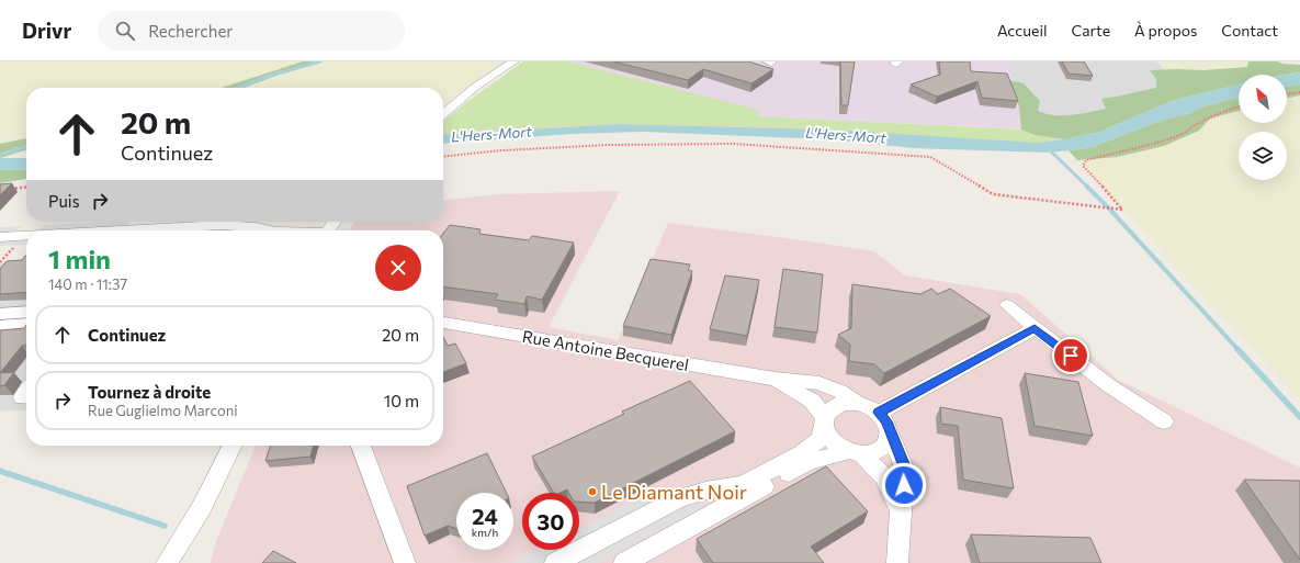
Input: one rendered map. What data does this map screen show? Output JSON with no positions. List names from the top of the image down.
{
  "streets": {
    "street": ["Rue Antoine Becquerel"]
  },
  "water": ["L'Hers-Mort"],
  "places": ["Le Diamant Noir"],
  "north": "top left",
  "page": {
    "header": "Drivr",
    "search": "Rechercher",
    "nav": [
      "Accueil",
      "Carte",
      "À propos",
      "Contact"
    ],
    "turn": ["20 m", "Continuez"],
    "then": "Puis",
    "heading": ["1 min", "140 m · 11:37"],
    "list": [
      {
        "name": "Continuez",
        "value": "20 m"
      },
      {
        "name": "Tournez à droite",
        "note": "Rue Guglielmo Marconi",
        "value": "10 m"
      }
    ],
    "speed": "24 km/h",
    "limit": "30"
  }
}
